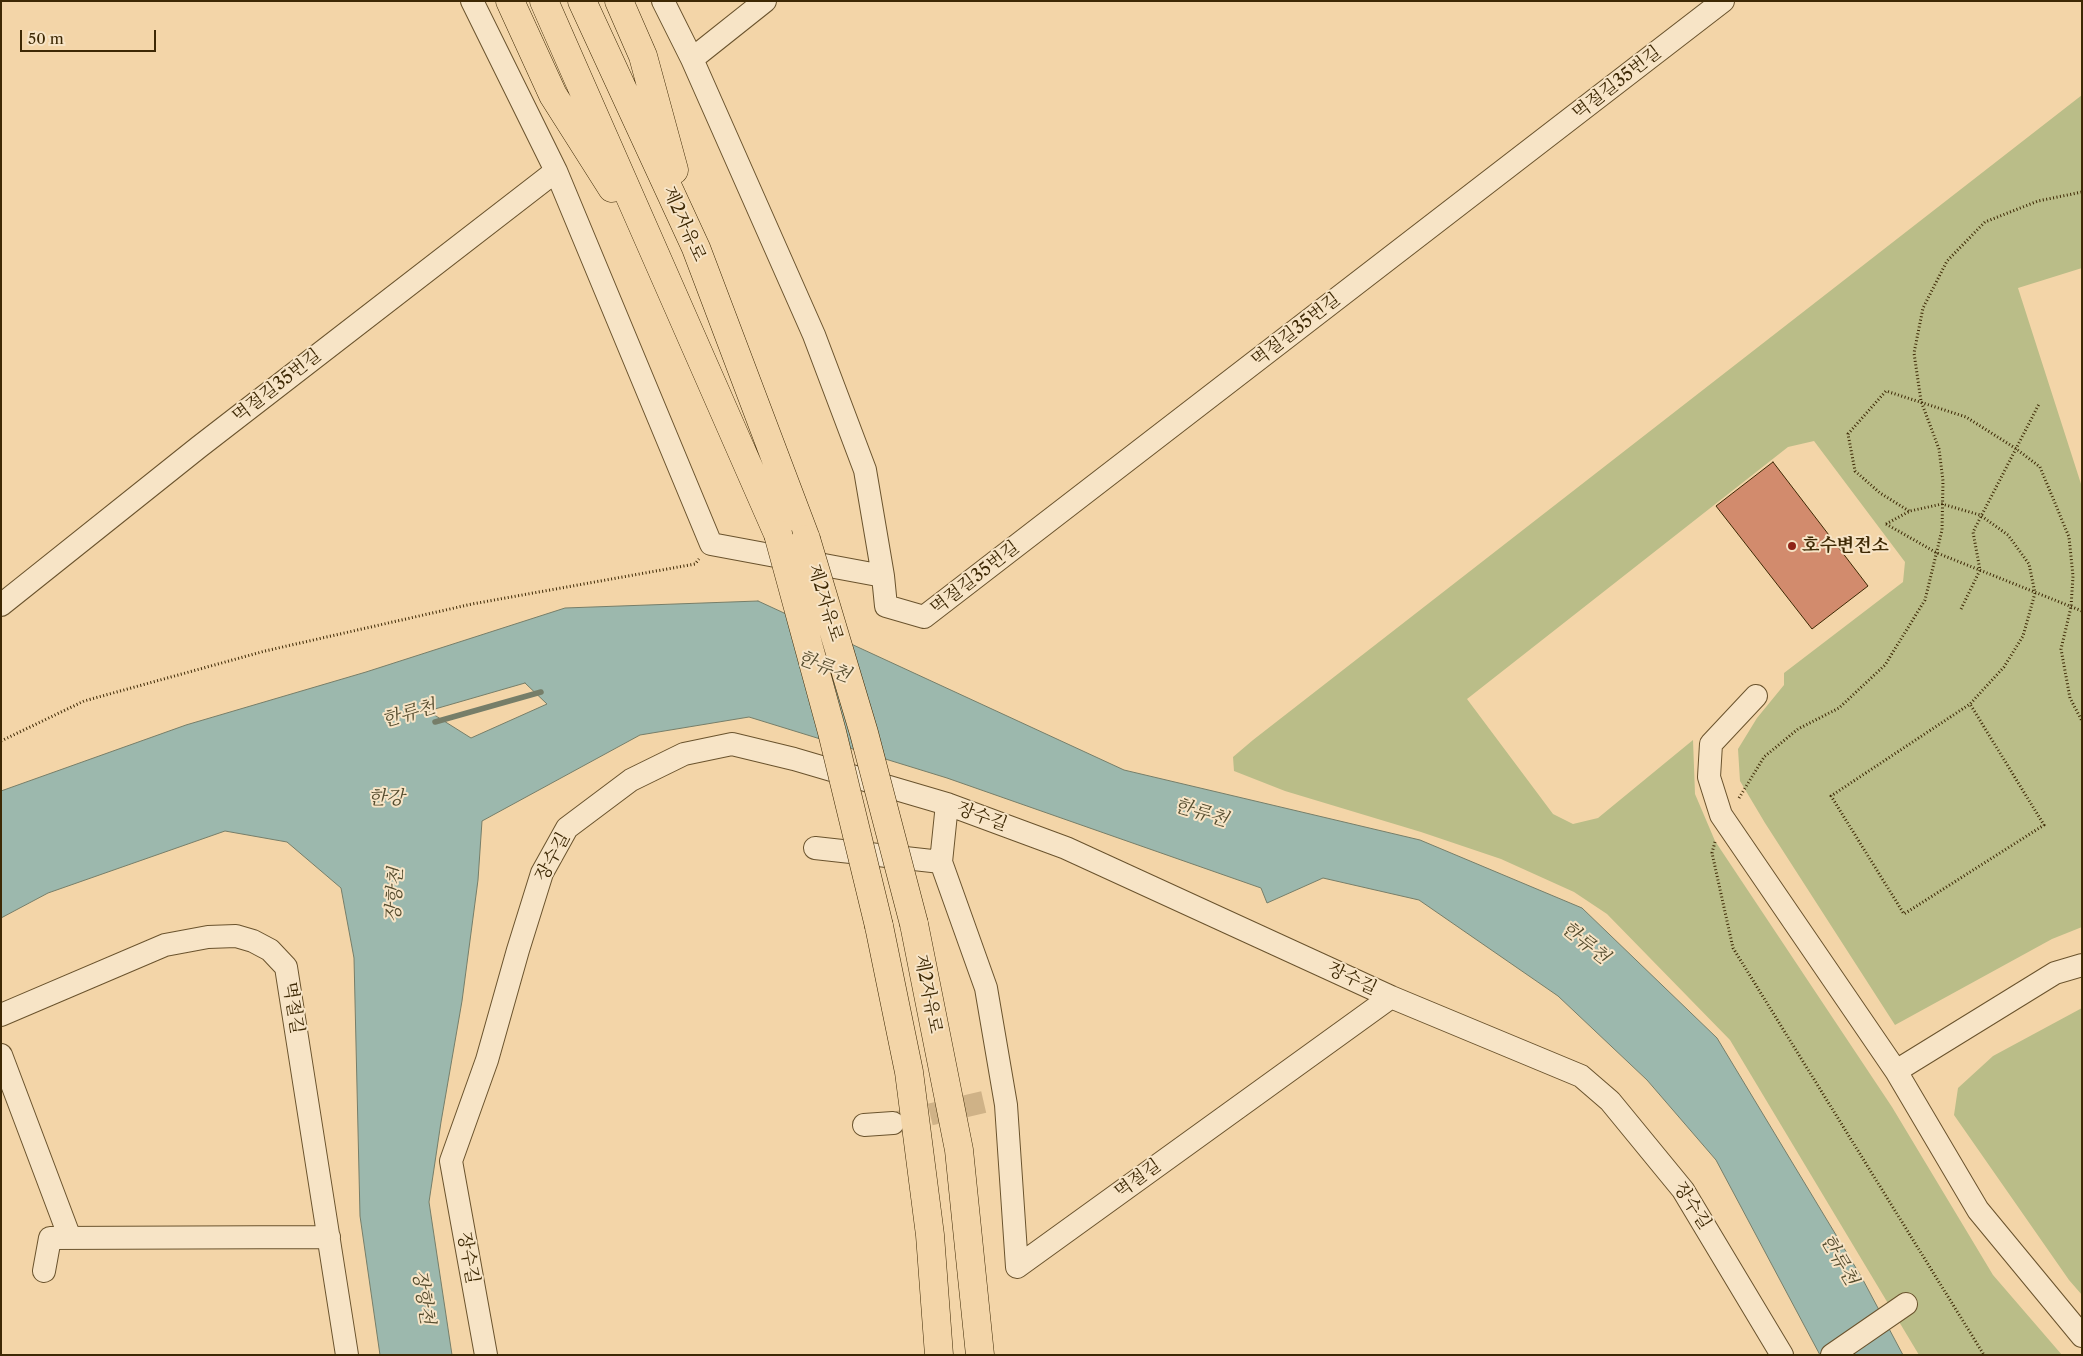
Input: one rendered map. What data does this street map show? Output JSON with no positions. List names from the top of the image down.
{
  "streets": {
    "highway": ["제2자유로"],
    "street": ["멱절길35번길", "장수길", "멱절길"]
  },
  "crossings": [
    ["장수길", "멱절길"]
  ],
  "water": ["한류천", "한강", "장항천"],
  "places": ["호수변전소"],
  "scale_bar": "50 m"
}
